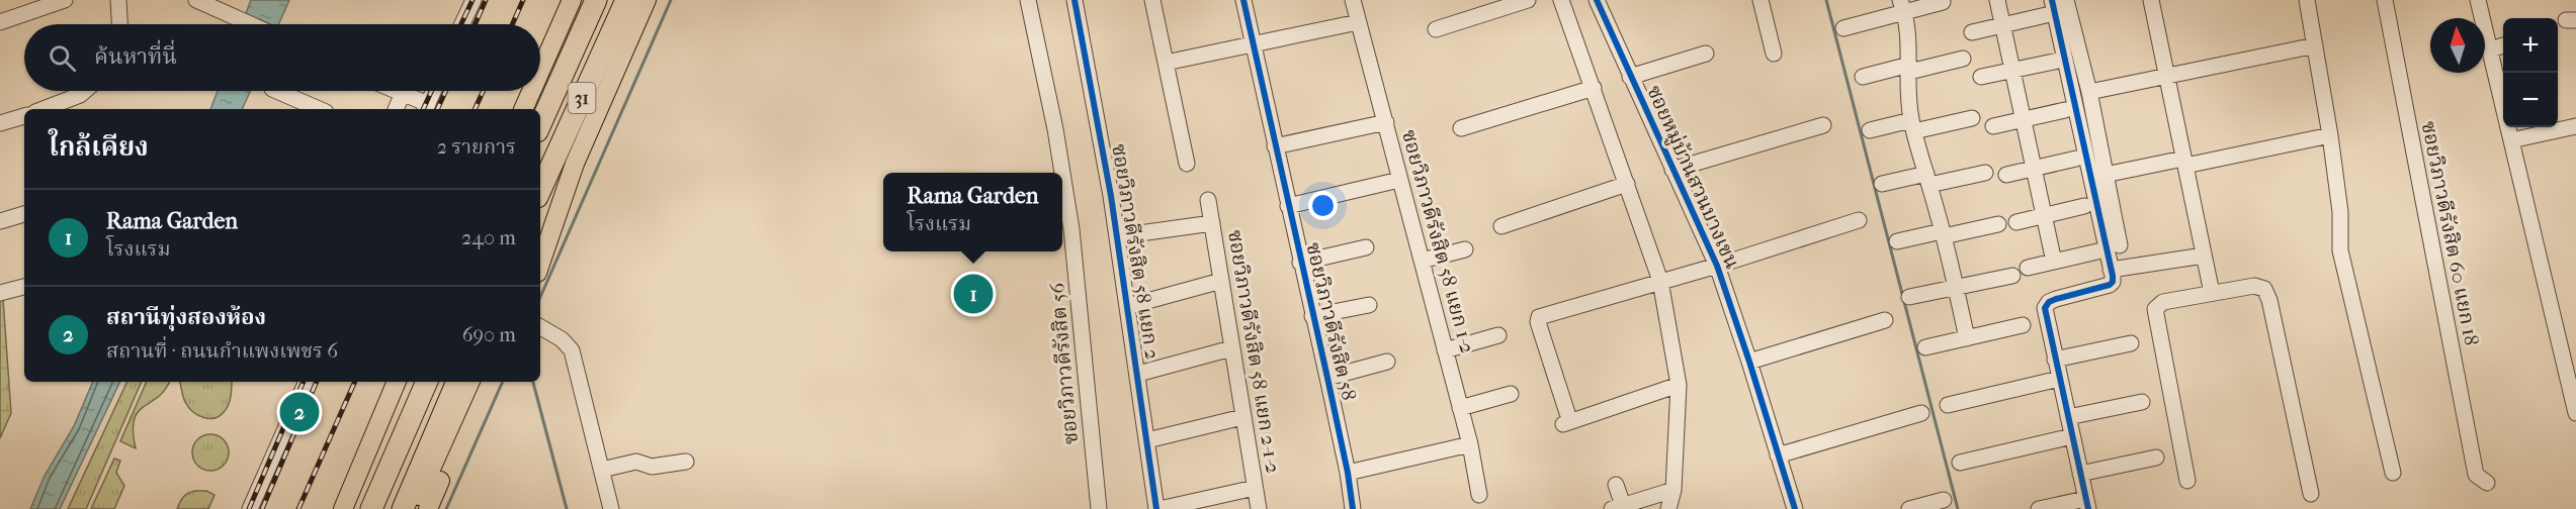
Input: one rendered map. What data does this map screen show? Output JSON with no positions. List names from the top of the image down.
{
  "streets": {
    "highway": ["31"],
    "street": [
      "ซอยหมู่บ้านสวนบางเขน",
      "ซอยวิภาวดีรังสิต 60 แยก 18",
      "ซอยวิภาวดีรังสิต 58 แยก 1-2",
      "ซอยวิภาวดีรังสิต 58 แยก 2",
      "ซอยวิภาวดีรังสิต 58",
      "ซอยวิภาวดีรังสิต 58 แยก 2-1-2",
      "ซอยวิภาวดีรังสิต 56"
    ]
  },
  "north": "top",
  "page": {
    "map_buttons": ["+", "−"],
    "search": "ค้นหาที่นี่",
    "heading": ["ใกล้เคียง", "2 รายการ"],
    "popup": ["Rama Garden", "โรงแรม"],
    "list": [
      {
        "mark": "1",
        "name": "Rama Garden",
        "note": "โรงแรม",
        "value": "240 m"
      },
      {
        "mark": "2",
        "name": "สถานีทุ่งสองห้อง",
        "note": "สถานที่ · ถนนกำแพงเพชร 6",
        "value": "690 m"
      }
    ],
    "pins": ["1", "2"]
  }
}
